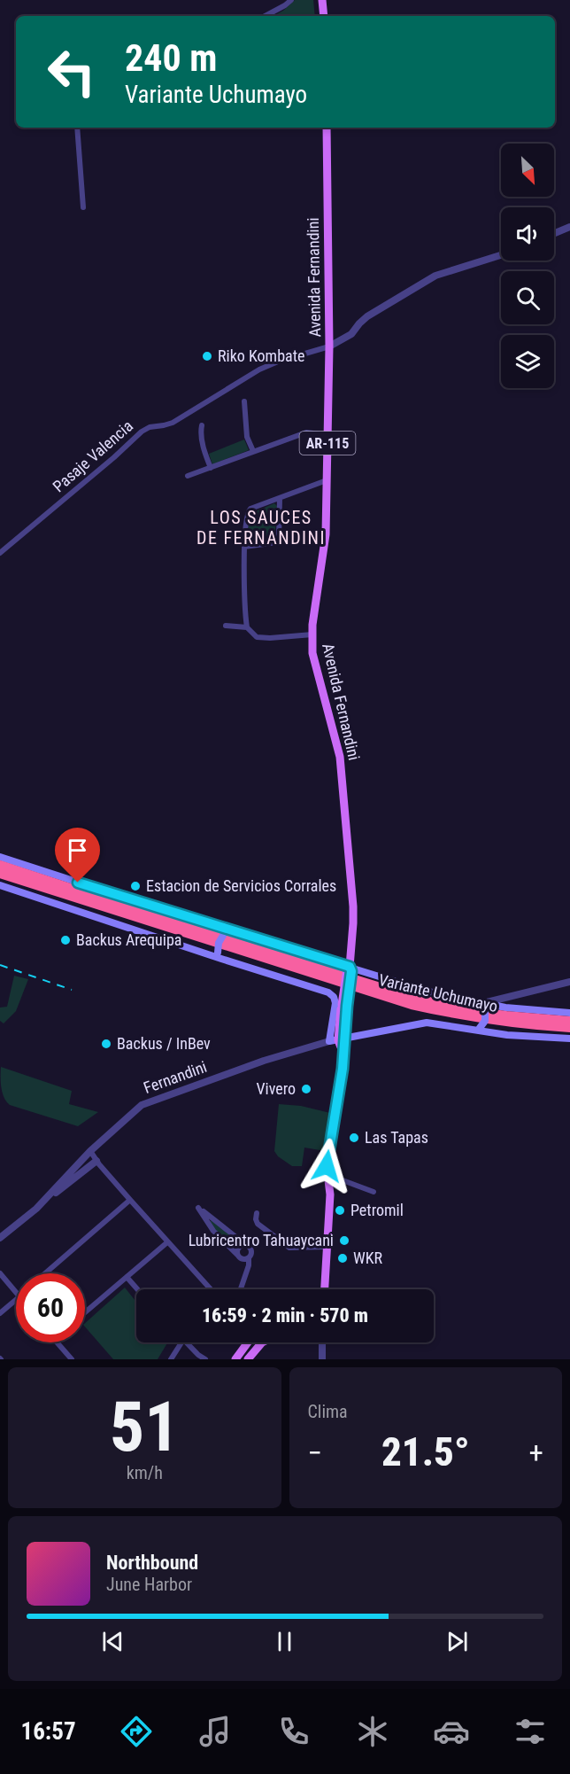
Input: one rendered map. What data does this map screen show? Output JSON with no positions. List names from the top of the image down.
{
  "streets": {
    "highway": ["Variante Uchumayo"],
    "main road": ["Avenida Fernandini", "AR-115"],
    "street": ["Pasaje Valencia", "Fernandini"]
  },
  "crossings": [
    ["Avenida Fernandini", "Pasaje Valencia"],
    ["Avenida Fernandini", "Variante Uchumayo"],
    ["Avenida Fernandini", "Fernandini"],
    ["Variante Uchumayo", "Fernandini"]
  ],
  "districts": ["LOS SAUCES DE FERNANDINI"],
  "places": [
    "Riko Kombate",
    "Estacion de Servicios Corrales",
    "Backus Arequipa",
    "Backus / InBev",
    "Vivero",
    "Las Tapas",
    "Petromil",
    "Lubricentro Tahuaycani",
    "WKR"
  ],
  "north": "bottom right",
  "page": {
    "turn": ["240 m", "Variante Uchumayo"],
    "limit": "60",
    "trip": "16:59 · 2 min · 570 m",
    "tile": [
      ["51", "km/h"],
      "Clima"
    ],
    "heat": ["−", "21.5°", "+"],
    "song": ["Northbound", "June Harbor"],
    "tabs": "16:57"
  }
}
